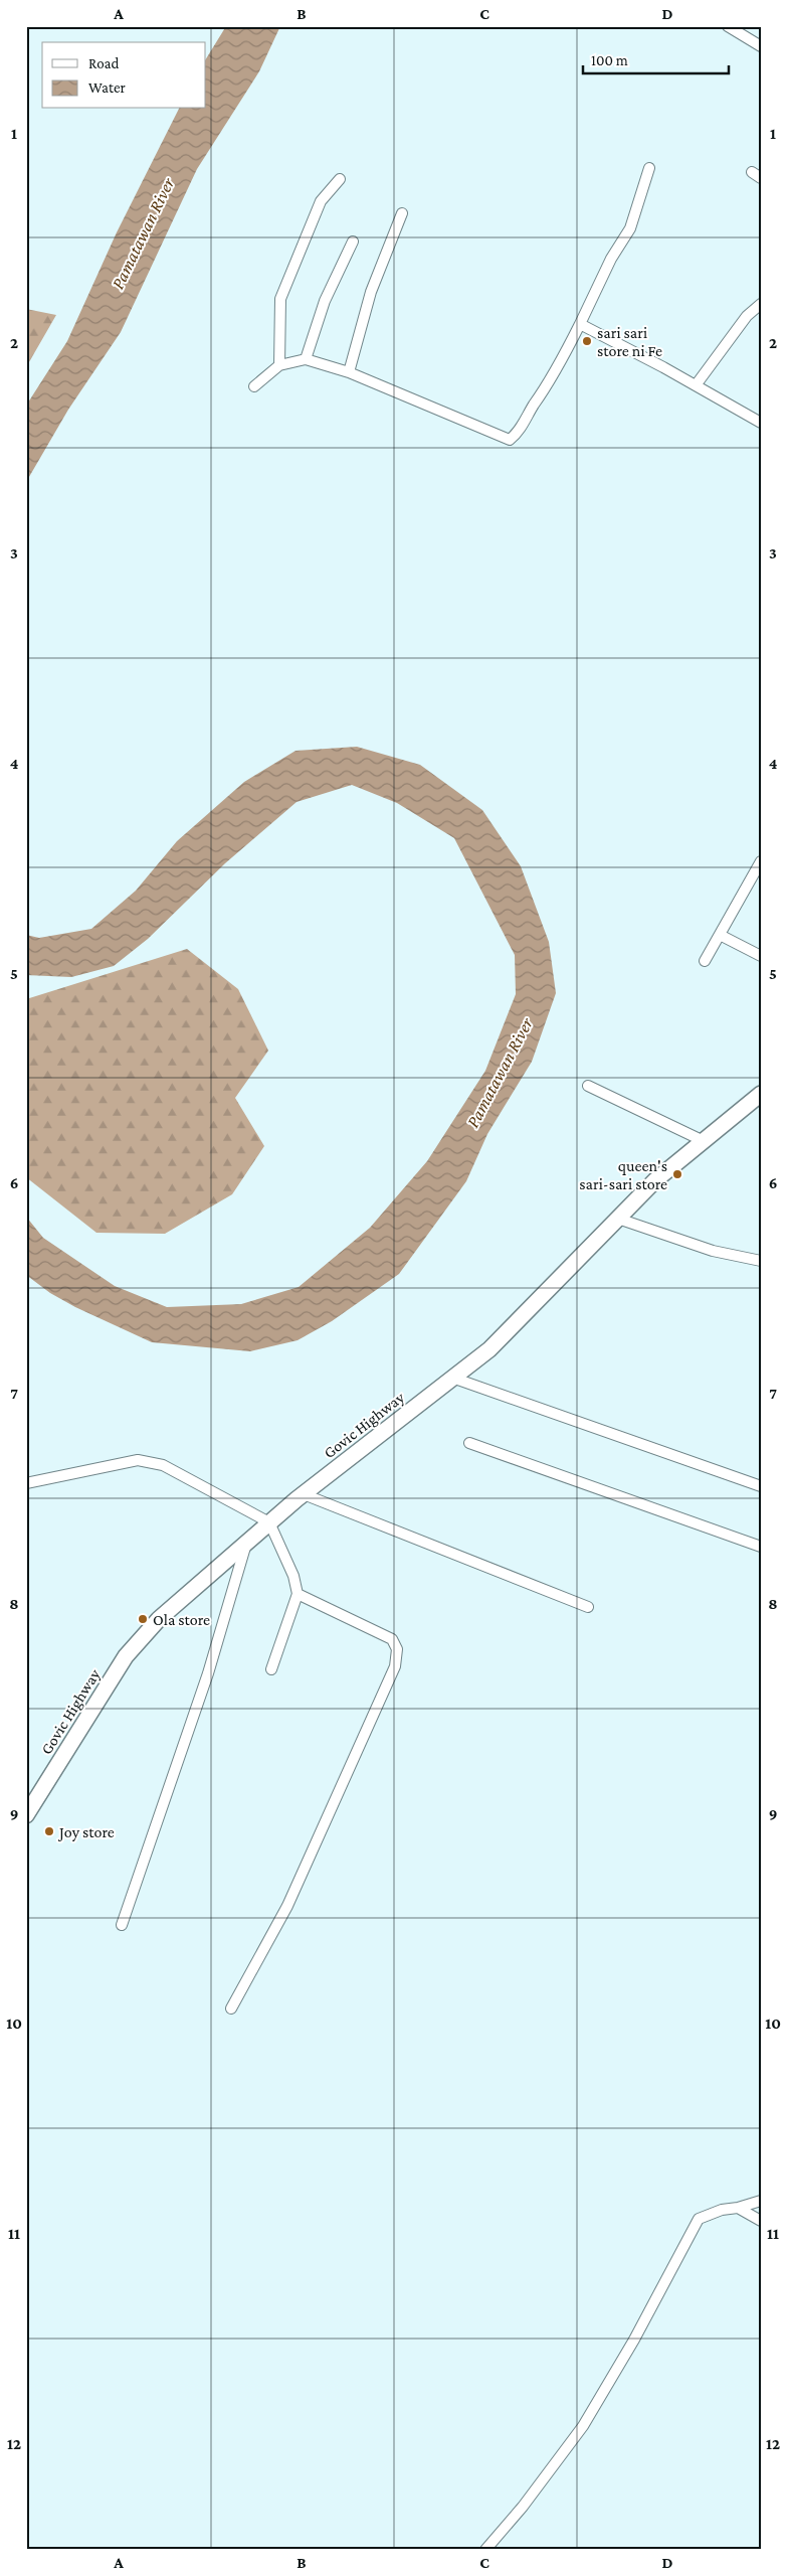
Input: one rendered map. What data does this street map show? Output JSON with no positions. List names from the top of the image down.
{
  "streets": {
    "main road": ["Govic Highway"]
  },
  "water": ["Pamatawan River"],
  "places": [
    "sari sari store ni Fe",
    "queen's sari-sari store",
    "Ola store",
    "Joy store"
  ],
  "legend": ["Road", "Water"],
  "scale_bar": "100 m",
  "grid": {
    "columns": [
      "A",
      "B",
      "C",
      "D"
    ],
    "rows": [
      "1",
      "2",
      "3",
      "4",
      "5",
      "6",
      "7",
      "8",
      "9",
      "10",
      "11",
      "12"
    ]
  }
}
